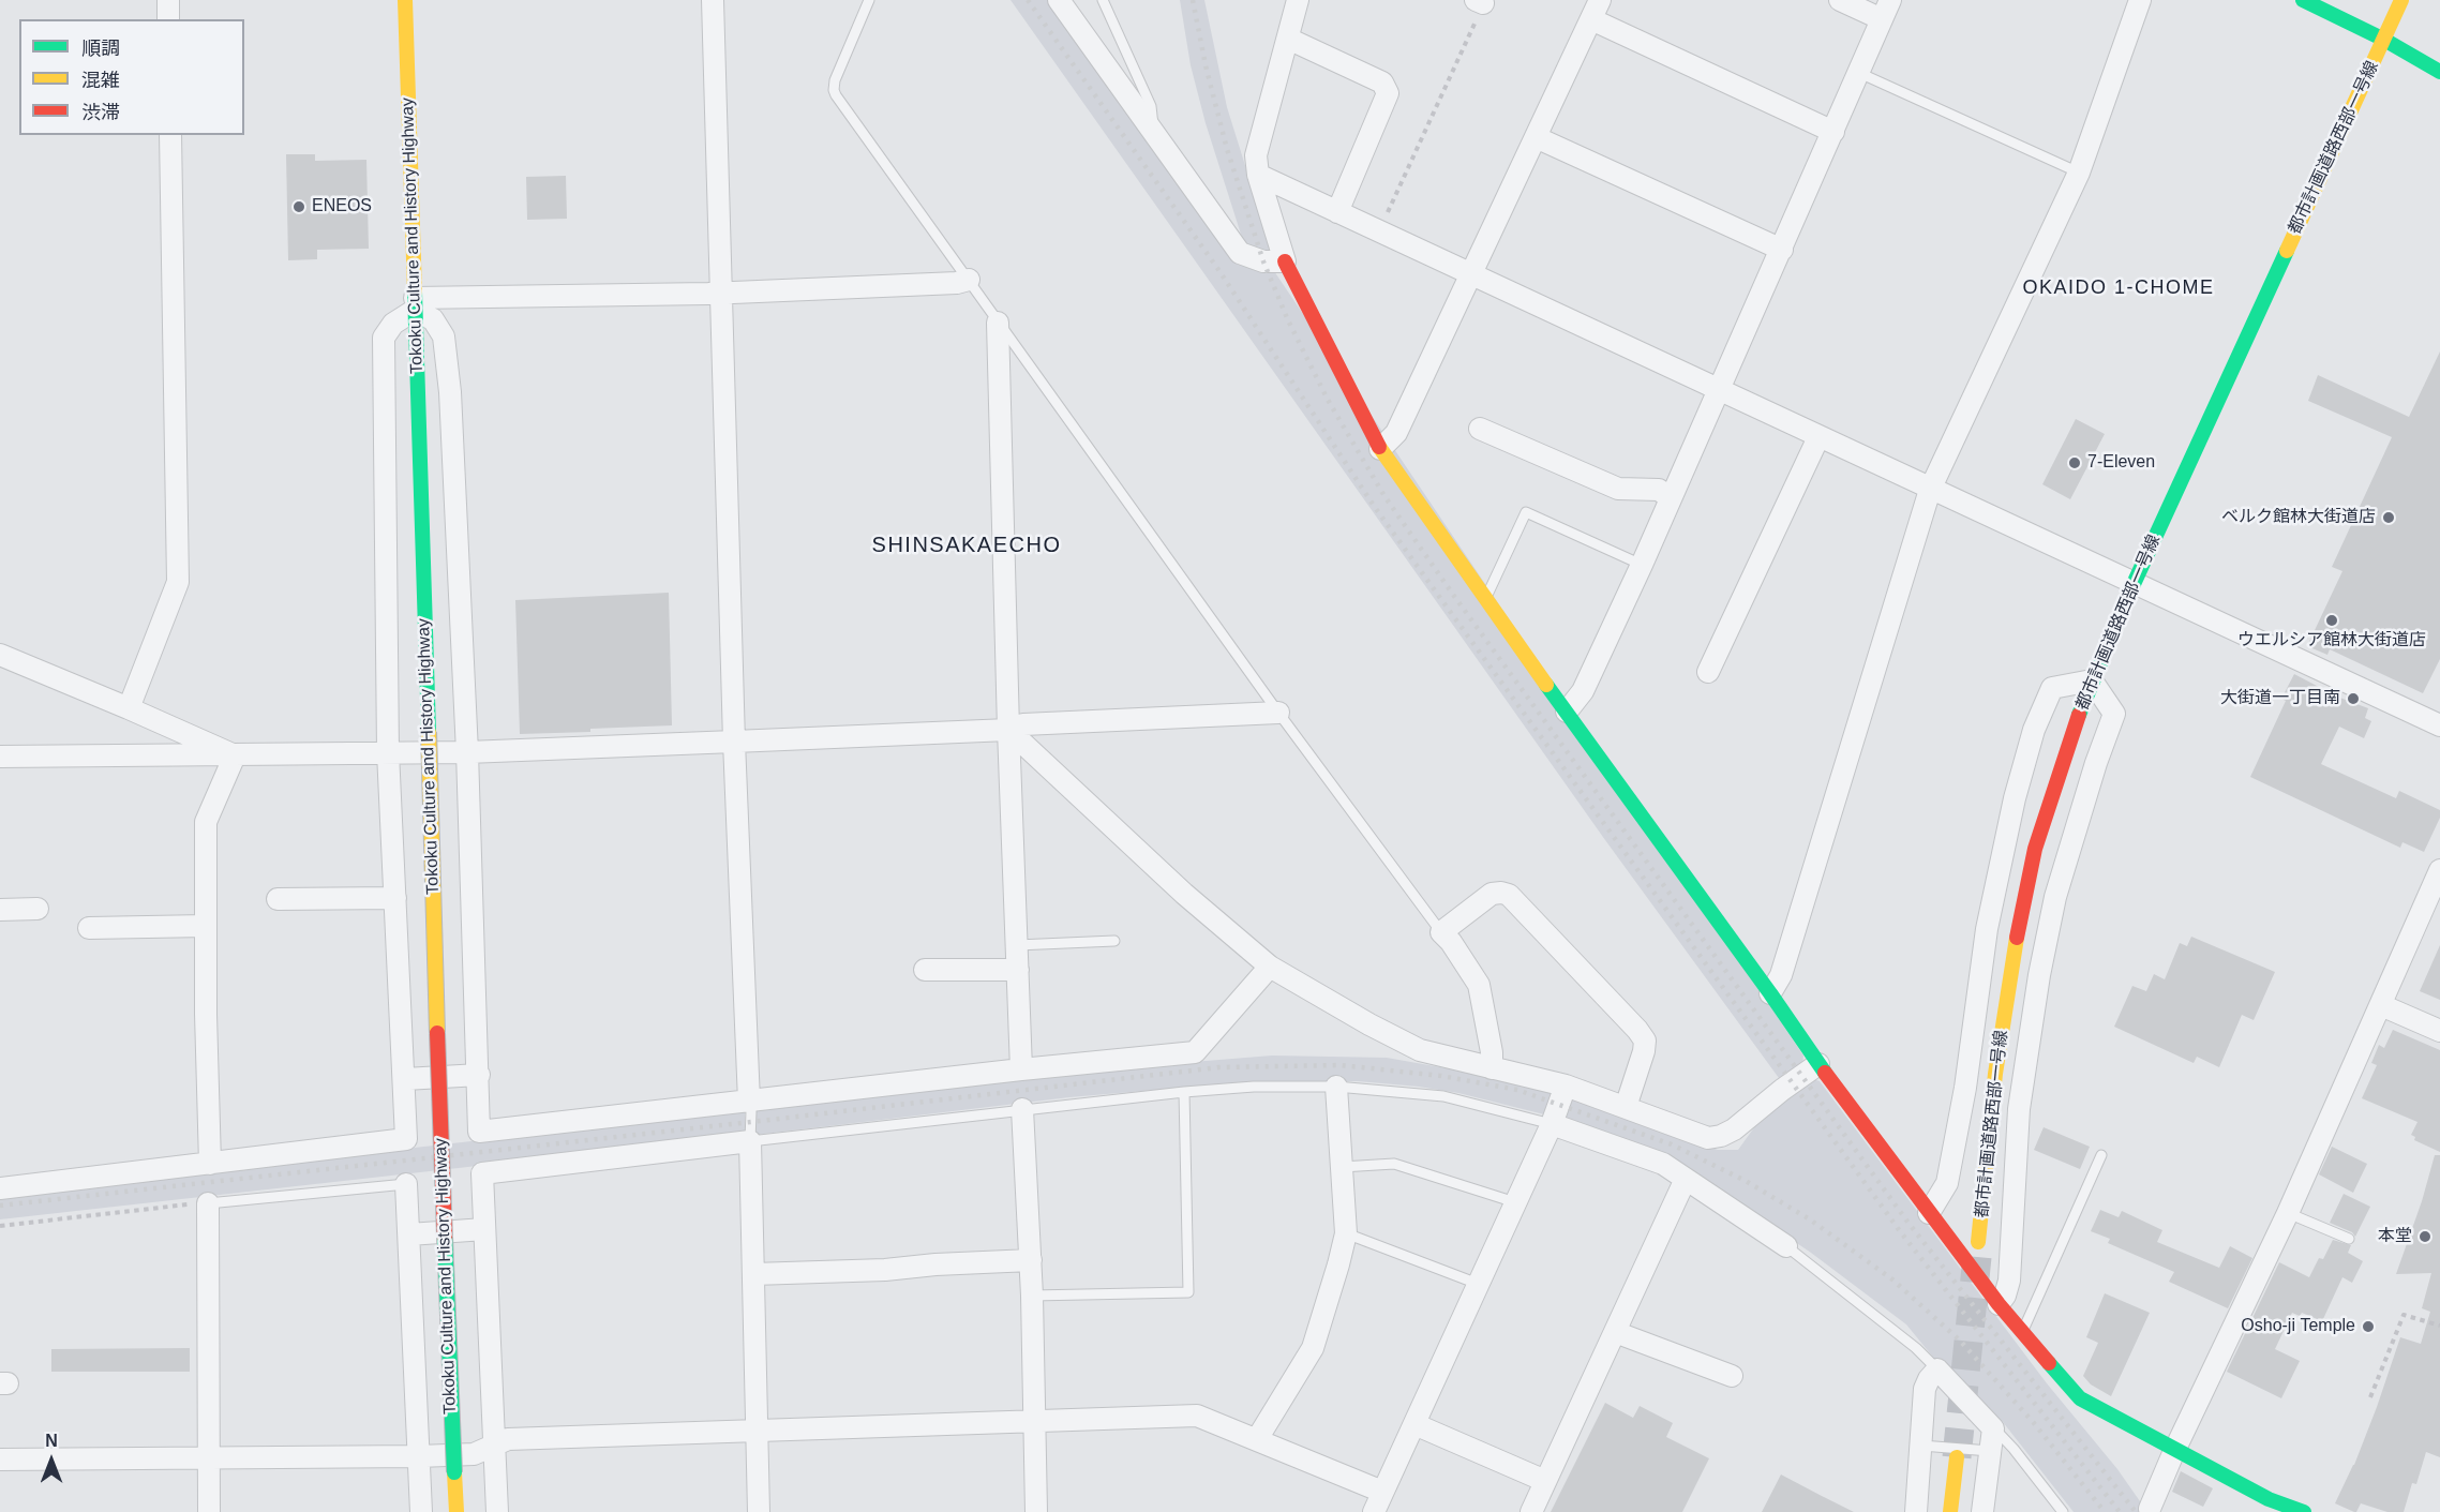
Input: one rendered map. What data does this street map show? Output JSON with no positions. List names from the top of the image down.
{
  "streets": {
    "main road": ["都市計画道路西部一号線", "Tokoku Culture and History Highway"]
  },
  "districts": ["OKAIDO 1-CHOME", "SHINSAKAECHO"],
  "places": [
    "ENEOS",
    "7-Eleven",
    "ベルク館林大街道店",
    "ウエルシア館林大街道店",
    "大街道一丁目南",
    "本堂",
    "Osho-ji Temple"
  ],
  "legend": ["順調", "混雑", "渋滞"],
  "north": "top"
}
